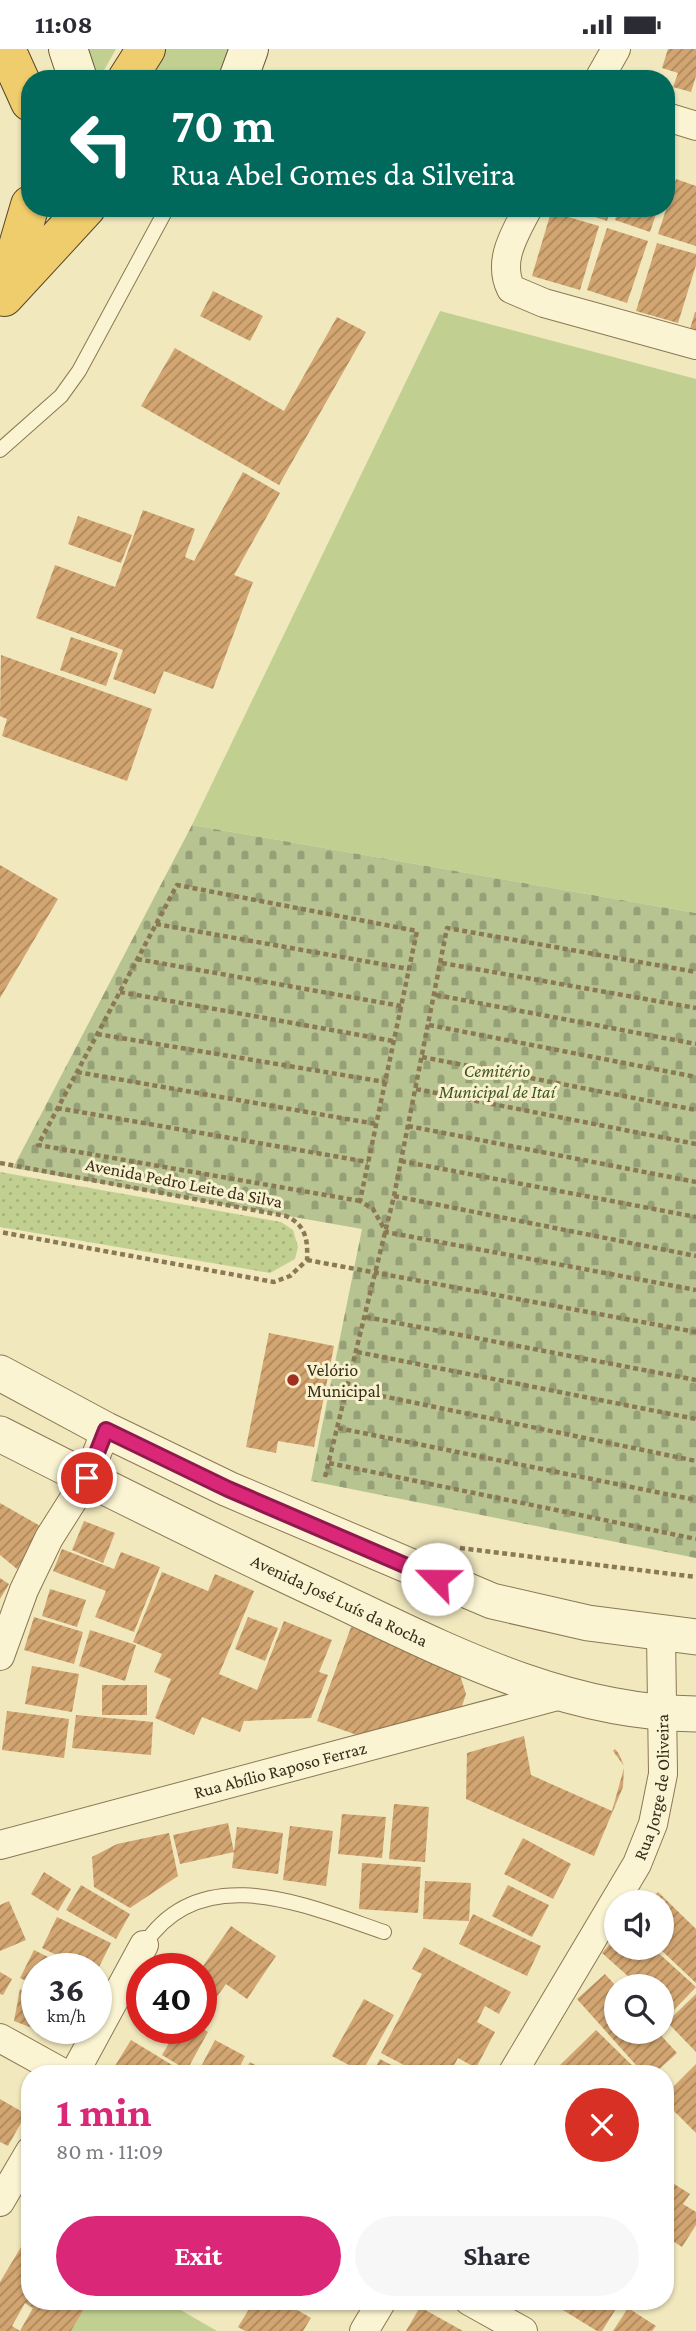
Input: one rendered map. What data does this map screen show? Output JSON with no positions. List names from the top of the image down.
{
  "streets": {
    "street": ["Avenida José Luís da Rocha", "Rua Abílio Raposo Ferraz", "Rua Jorge de Oliveira"],
    "path": ["Avenida Pedro Leite da Silva"]
  },
  "crossings": [
    ["Avenida José Luís da Rocha", "Rua Abílio Raposo Ferraz"],
    ["Avenida José Luís da Rocha", "Rua Jorge de Oliveira"]
  ],
  "parks": ["Cemitério Municipal de Itaí"],
  "places": ["Velório Municipal"],
  "page": {
    "status": "11:08",
    "turn": ["70 m", "Rua Abel Gomes da Silveira"],
    "speed": "36 km/h",
    "limit": "40",
    "heading": ["1 min", "80 m · 11:09"],
    "buttons": ["Exit", "Share"]
  }
}
